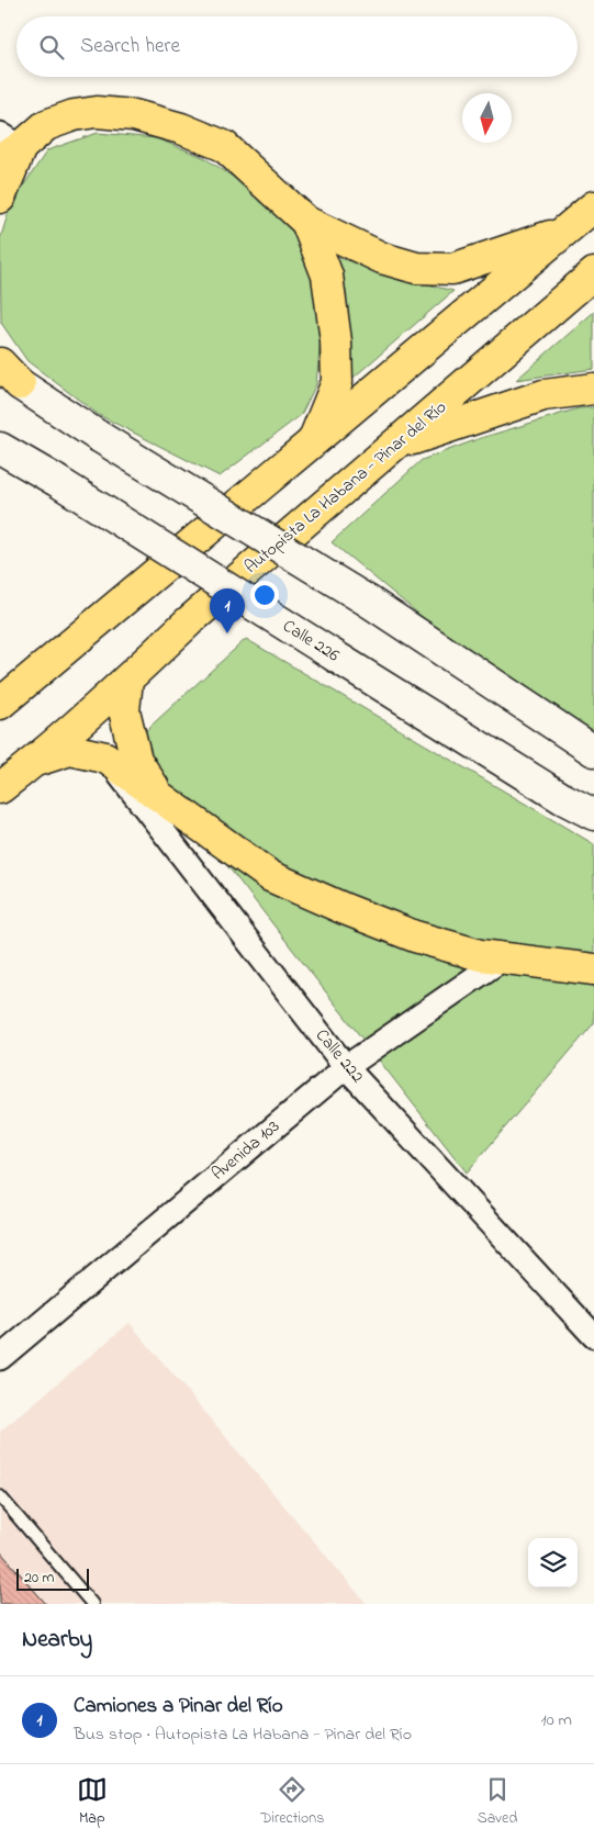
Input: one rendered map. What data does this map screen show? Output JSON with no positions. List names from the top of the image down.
{
  "streets": {
    "highway": ["Autopista La Habana - Pinar del Río"],
    "main road": ["Calle 226"],
    "street": ["Calle 222", "Avenida 103"]
  },
  "crossings": [
    ["Calle 222", "Avenida 103"]
  ],
  "scale_bar": "20 m",
  "north": "bottom",
  "page": {
    "search": "Search here",
    "pins": "1",
    "scale": "20 m",
    "heading": "Nearby",
    "list": [
      {
        "mark": "1",
        "name": "Camiones a Pinar del Río",
        "note": "Bus stop · Autopista La Habana - Pinar del Río",
        "value": "10 m"
      }
    ],
    "nav": ["Map", "Directions", "Saved"]
  }
}
